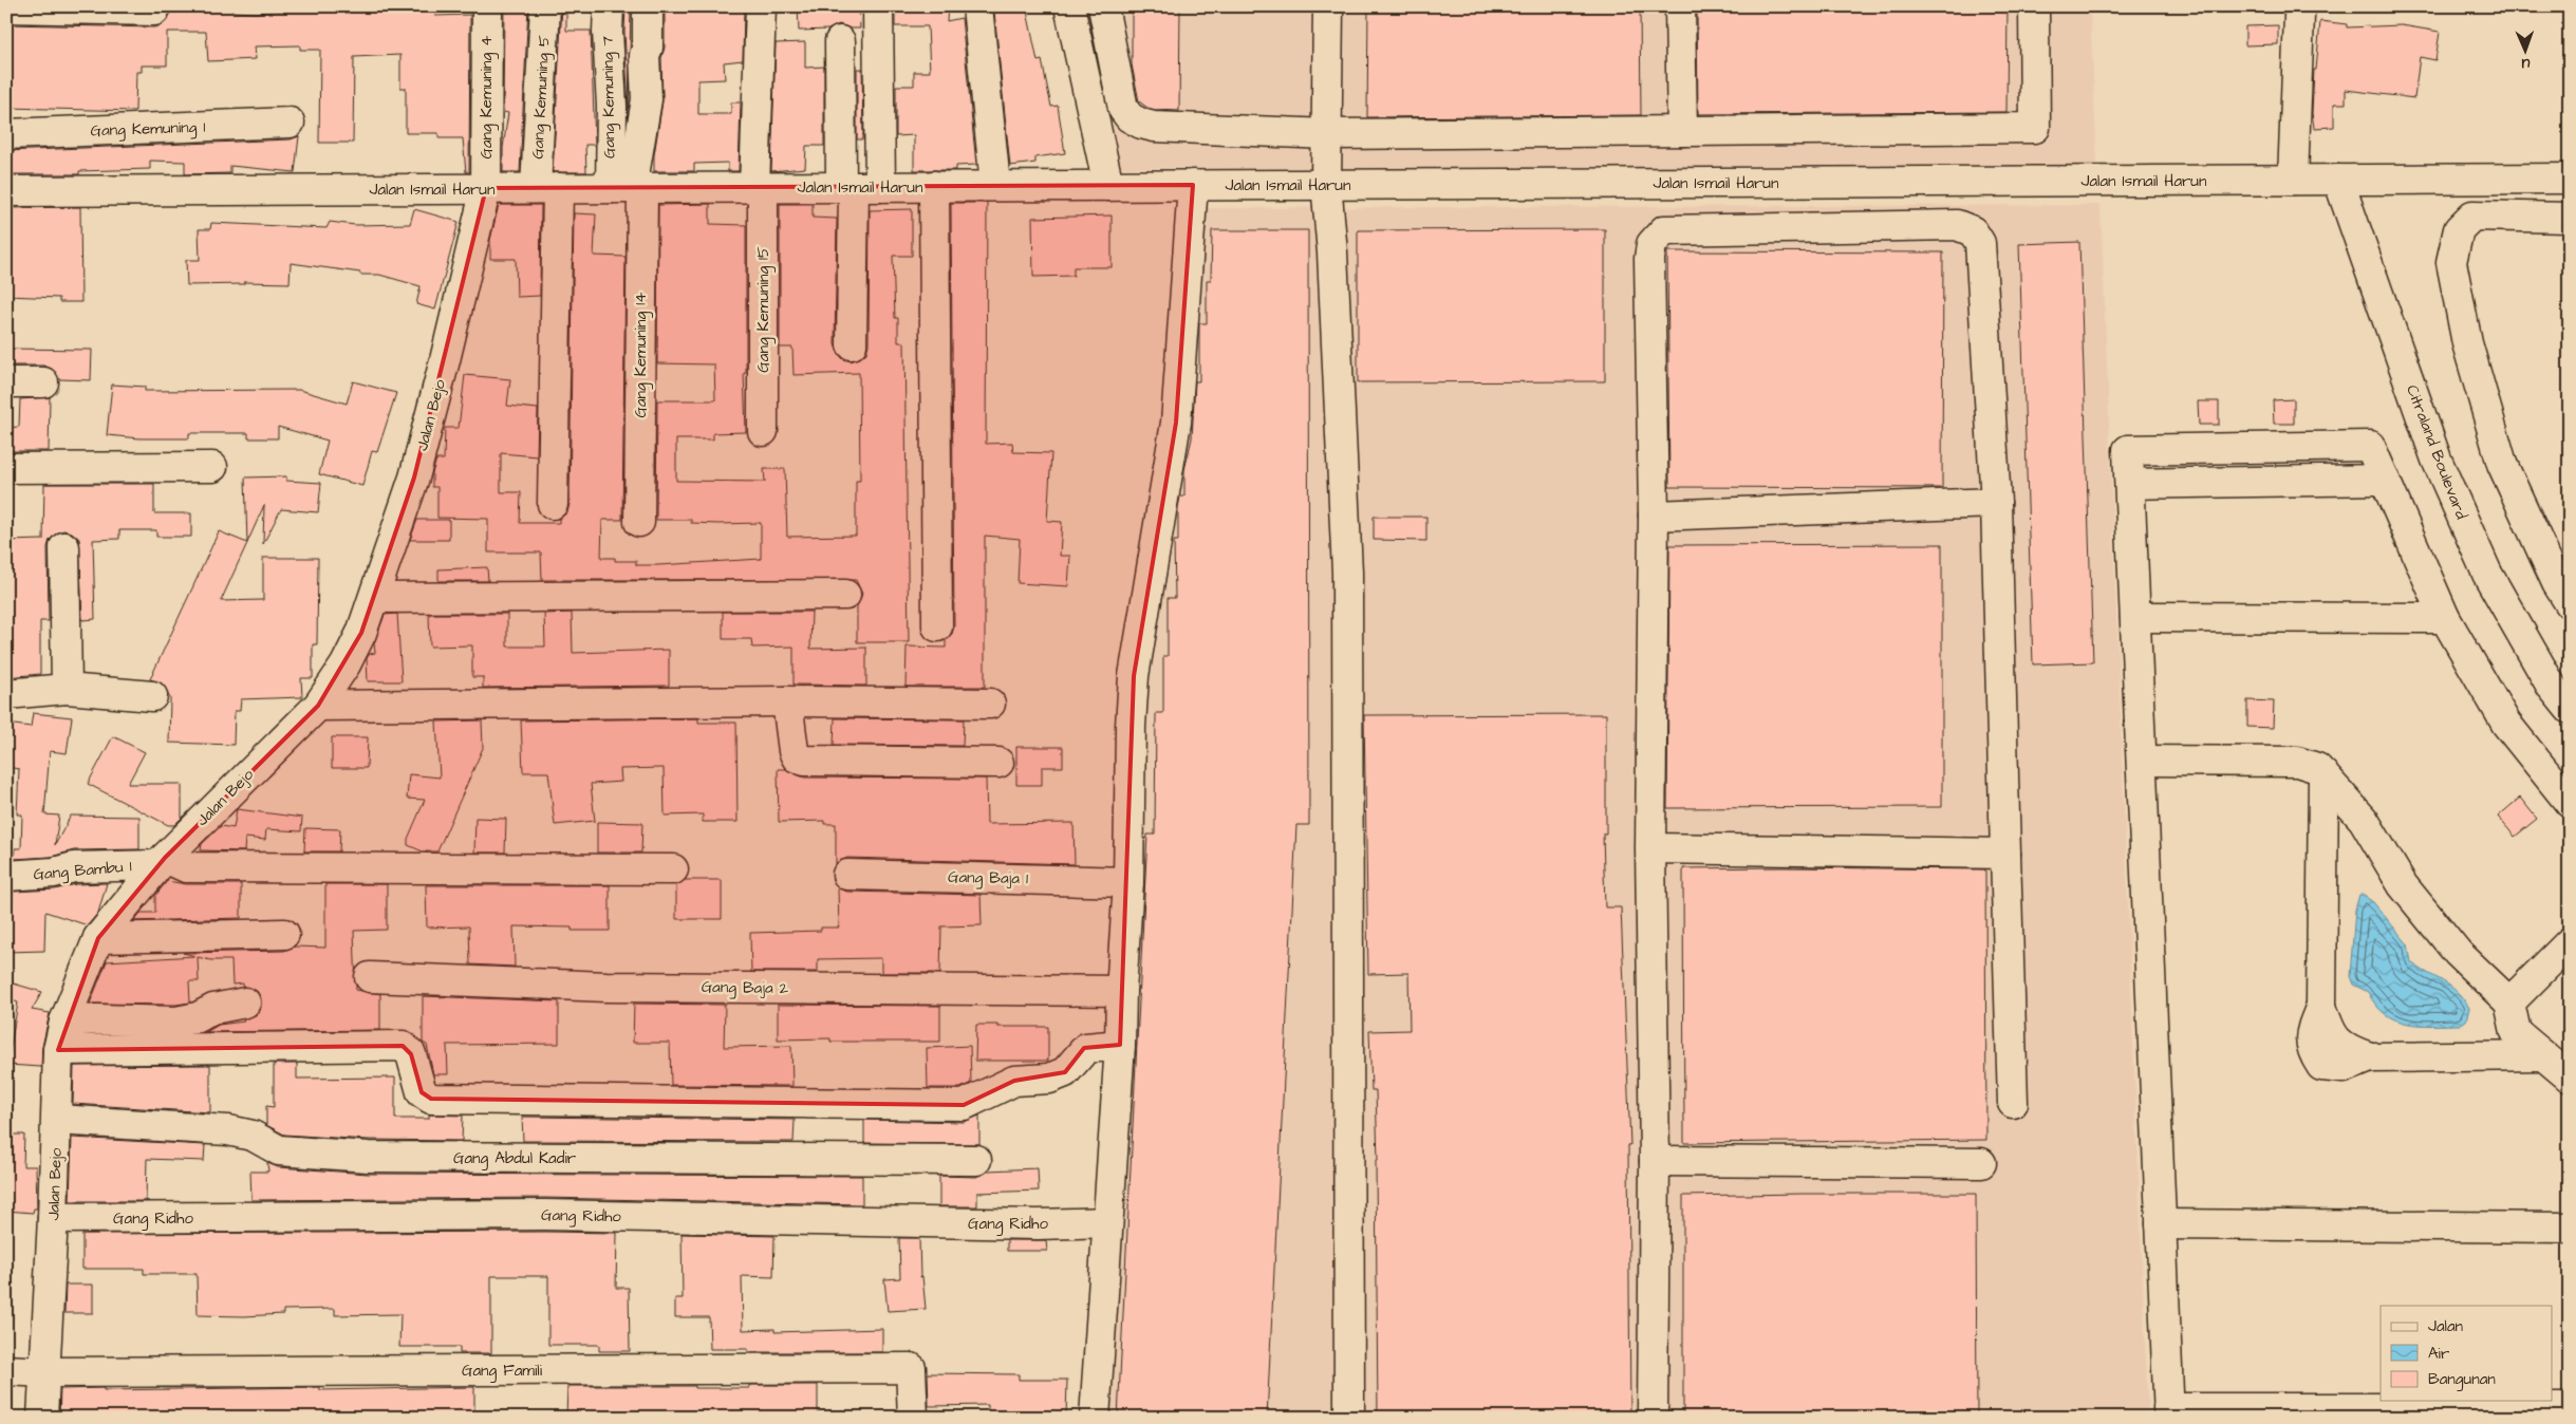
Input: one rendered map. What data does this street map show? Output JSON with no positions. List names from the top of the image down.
{
  "streets": {
    "street": [
      "Gang Kemuning 4",
      "Gang Kemuning 5",
      "Gang Kemuning 7",
      "Gang Kemuning 1",
      "Jalan Ismail Harun",
      "Gang Kemuning 15",
      "Gang Kemuning 14",
      "Jalan Bejo",
      "Citraland Boulevard",
      "Gang Bambu 1",
      "Gang Baja 1",
      "Gang Baja 2",
      "Gang Abdul Kadir",
      "Gang Ridho",
      "Gang Famili"
    ]
  },
  "crossings": [
    ["Gang Kemuning 4", "Jalan Ismail Harun"],
    ["Gang Kemuning 4", "Jalan Bejo"],
    ["Gang Kemuning 5", "Jalan Ismail Harun"],
    ["Gang Kemuning 7", "Jalan Ismail Harun"],
    ["Gang Kemuning 7", "Gang Kemuning 14"],
    ["Jalan Ismail Harun", "Gang Kemuning 15"],
    ["Jalan Ismail Harun", "Gang Kemuning 14"],
    ["Jalan Ismail Harun", "Jalan Bejo"],
    ["Jalan Ismail Harun", "Citraland Boulevard"],
    ["Jalan Bejo", "Gang Bambu 1"],
    ["Jalan Bejo", "Gang Abdul Kadir"],
    ["Jalan Bejo", "Gang Ridho"],
    ["Jalan Bejo", "Gang Famili"]
  ],
  "legend": ["Jalan", "Air", "Bangunan"],
  "north": "bottom"
}
